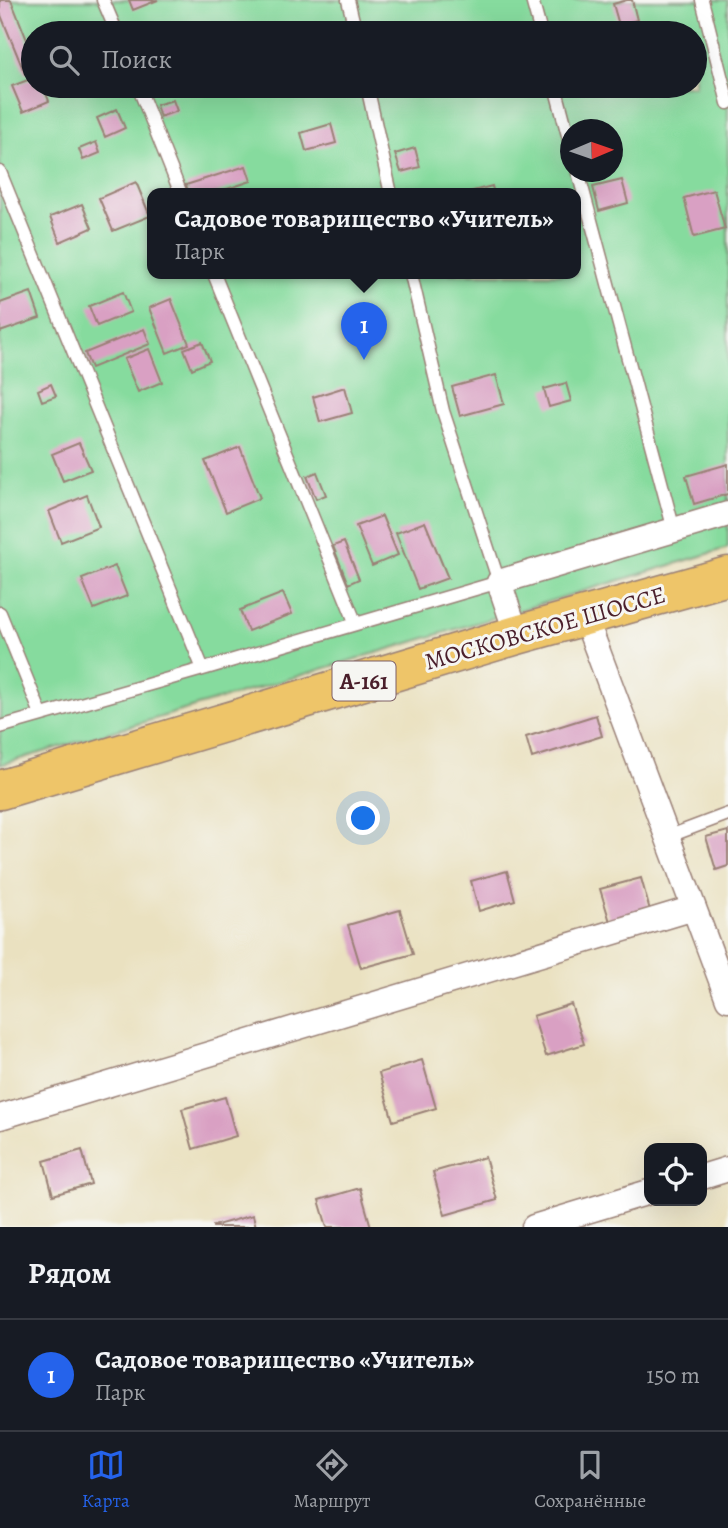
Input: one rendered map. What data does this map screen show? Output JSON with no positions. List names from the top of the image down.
{
  "streets": {
    "highway": ["МОСКОВСКОЕ ШОССЕ", "А-161"]
  },
  "north": "right",
  "page": {
    "search": "Поиск",
    "popup": ["Садовое товарищество «Учитель»", "Парк"],
    "pins": "1",
    "heading": "Рядом",
    "list": [
      {
        "mark": "1",
        "name": "Садовое товарищество «Учитель»",
        "note": "Парк",
        "value": "150 m"
      }
    ],
    "nav": ["Карта", "Маршрут", "Сохранённые"]
  }
}
